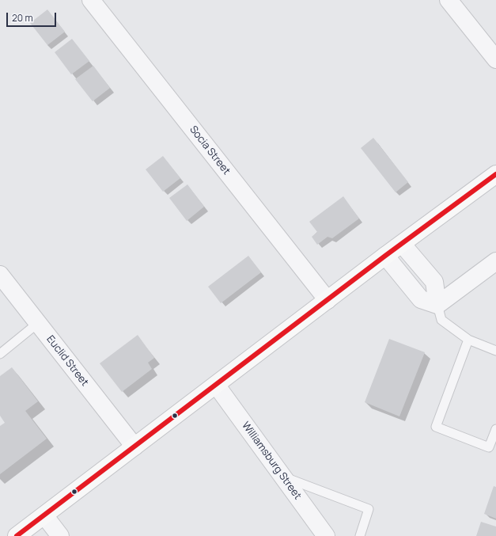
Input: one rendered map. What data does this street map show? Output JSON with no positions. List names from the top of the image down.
{
  "streets": {
    "street": ["Socia Street", "Euclid Street", "Williamsburg Street"]
  },
  "scale_bar": "20 m"
}
